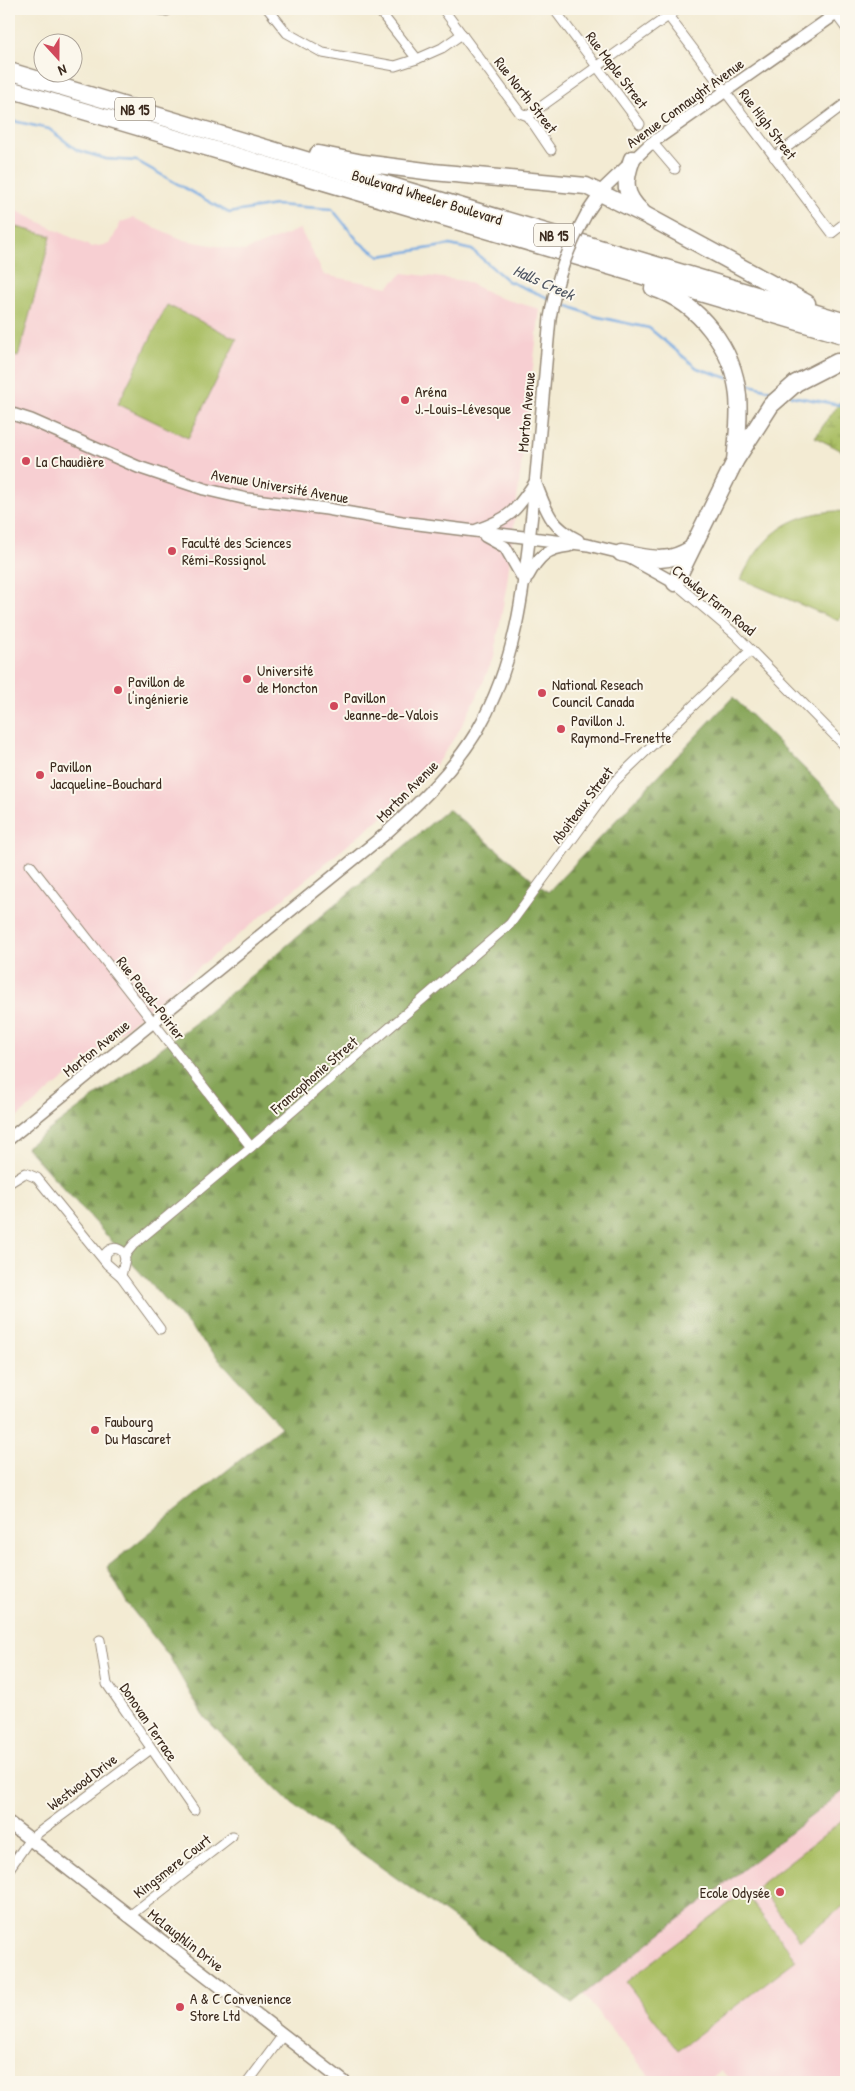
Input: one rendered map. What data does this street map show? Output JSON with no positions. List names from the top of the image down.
{
  "streets": {
    "highway": ["NB 15", "Boulevard Wheeler Boulevard"],
    "main road": ["McLaughlin Drive"],
    "street": [
      "Rue Maple Street",
      "Rue North Street",
      "Avenue Connaught Avenue",
      "Rue High Street",
      "Morton Avenue",
      "Avenue Université Avenue",
      "Crowley Farm Road",
      "Aboiteaux Street",
      "Rue Pascal-Poirier",
      "Francophonie Street",
      "Donovan Terrace",
      "Westwood Drive",
      "Kingsmere Court"
    ]
  },
  "crossings": [
    ["Avenue Connaught Avenue", "Rue High Street"],
    ["Avenue Connaught Avenue", "Morton Avenue"],
    ["Morton Avenue", "Avenue Université Avenue"],
    ["Morton Avenue", "Crowley Farm Road"],
    ["Morton Avenue", "Rue Pascal-Poirier"],
    ["Avenue Université Avenue", "Crowley Farm Road"],
    ["Crowley Farm Road", "Aboiteaux Street"],
    ["Aboiteaux Street", "Francophonie Street"],
    ["Rue Pascal-Poirier", "Francophonie Street"],
    ["Donovan Terrace", "Westwood Drive"],
    ["Westwood Drive", "McLaughlin Drive"],
    ["Kingsmere Court", "McLaughlin Drive"]
  ],
  "water": ["Halls Creek"],
  "places": [
    "Aréna J.-Louis-Lévesque",
    "La Chaudière",
    "Faculté des Sciences Rémi-Rossignol",
    "Université de Moncton",
    "Pavillon de l'ingénierie",
    "National Reseach Council Canada",
    "Pavillon Jeanne-de-Valois",
    "Pavillon J. Raymond-Frenette",
    "Pavillon Jacqueline-Bouchard",
    "Faubourg Du Mascaret",
    "Ecole Odysée",
    "A & C Convenience Store Ltd"
  ],
  "north": "bottom"
}
